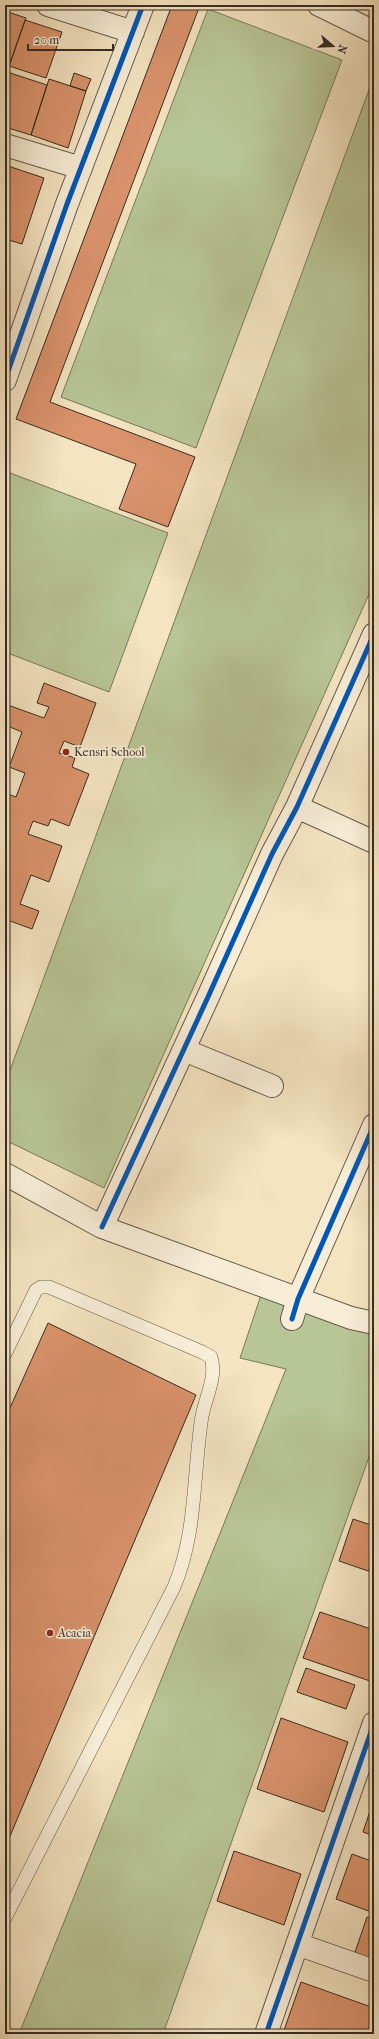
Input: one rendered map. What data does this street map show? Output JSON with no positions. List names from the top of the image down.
{
  "places": ["Kensri School", "Acacia"],
  "scale_bar": "20 m",
  "north": "right"
}
